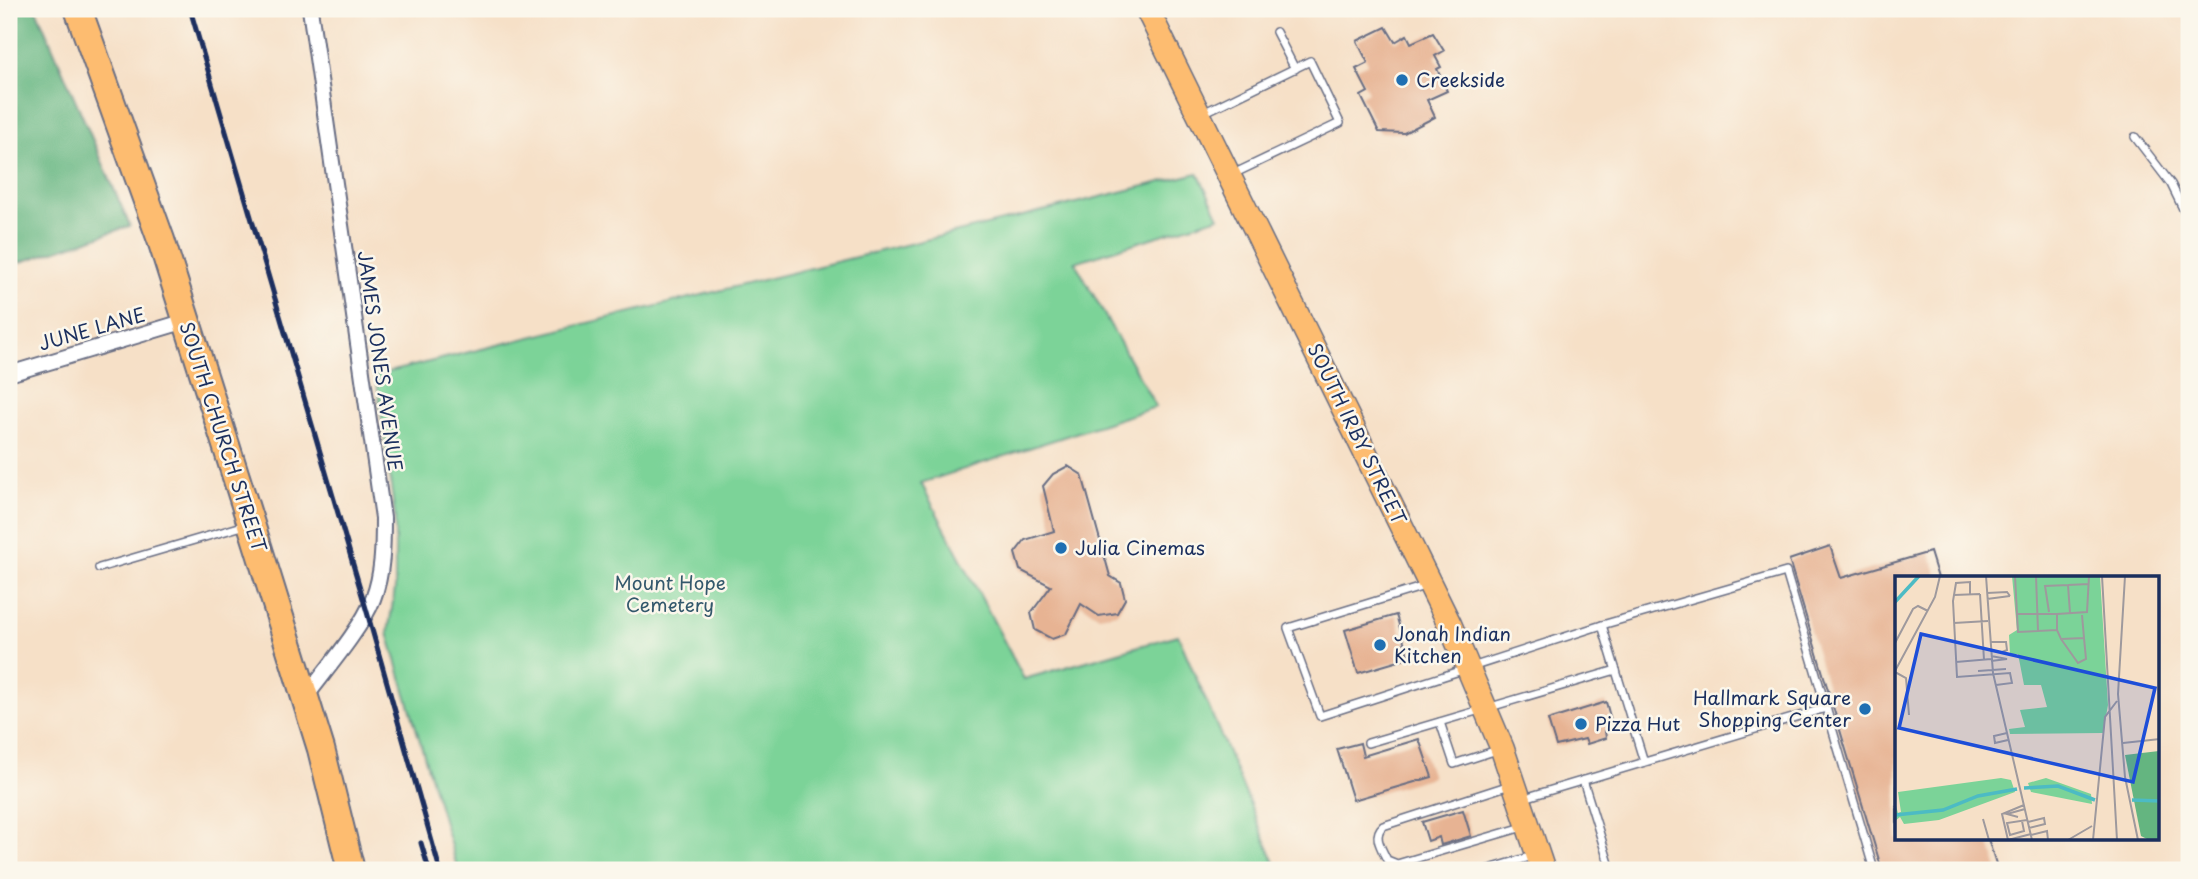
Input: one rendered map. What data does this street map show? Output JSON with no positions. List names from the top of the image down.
{
  "streets": {
    "highway": ["SOUTH CHURCH STREET"],
    "main road": ["SOUTH IRBY STREET"],
    "street": ["JUNE LANE", "JAMES JONES AVENUE"]
  },
  "crossings": [
    ["JUNE LANE", "SOUTH CHURCH STREET"],
    ["JAMES JONES AVENUE", "SOUTH CHURCH STREET"]
  ],
  "parks": ["Mount Hope Cemetery"],
  "places": [
    "Creekside",
    "Julia Cinemas",
    "Jonah Indian Kitchen",
    "Hallmark Square Shopping Center",
    "Pizza Hut"
  ]
}
